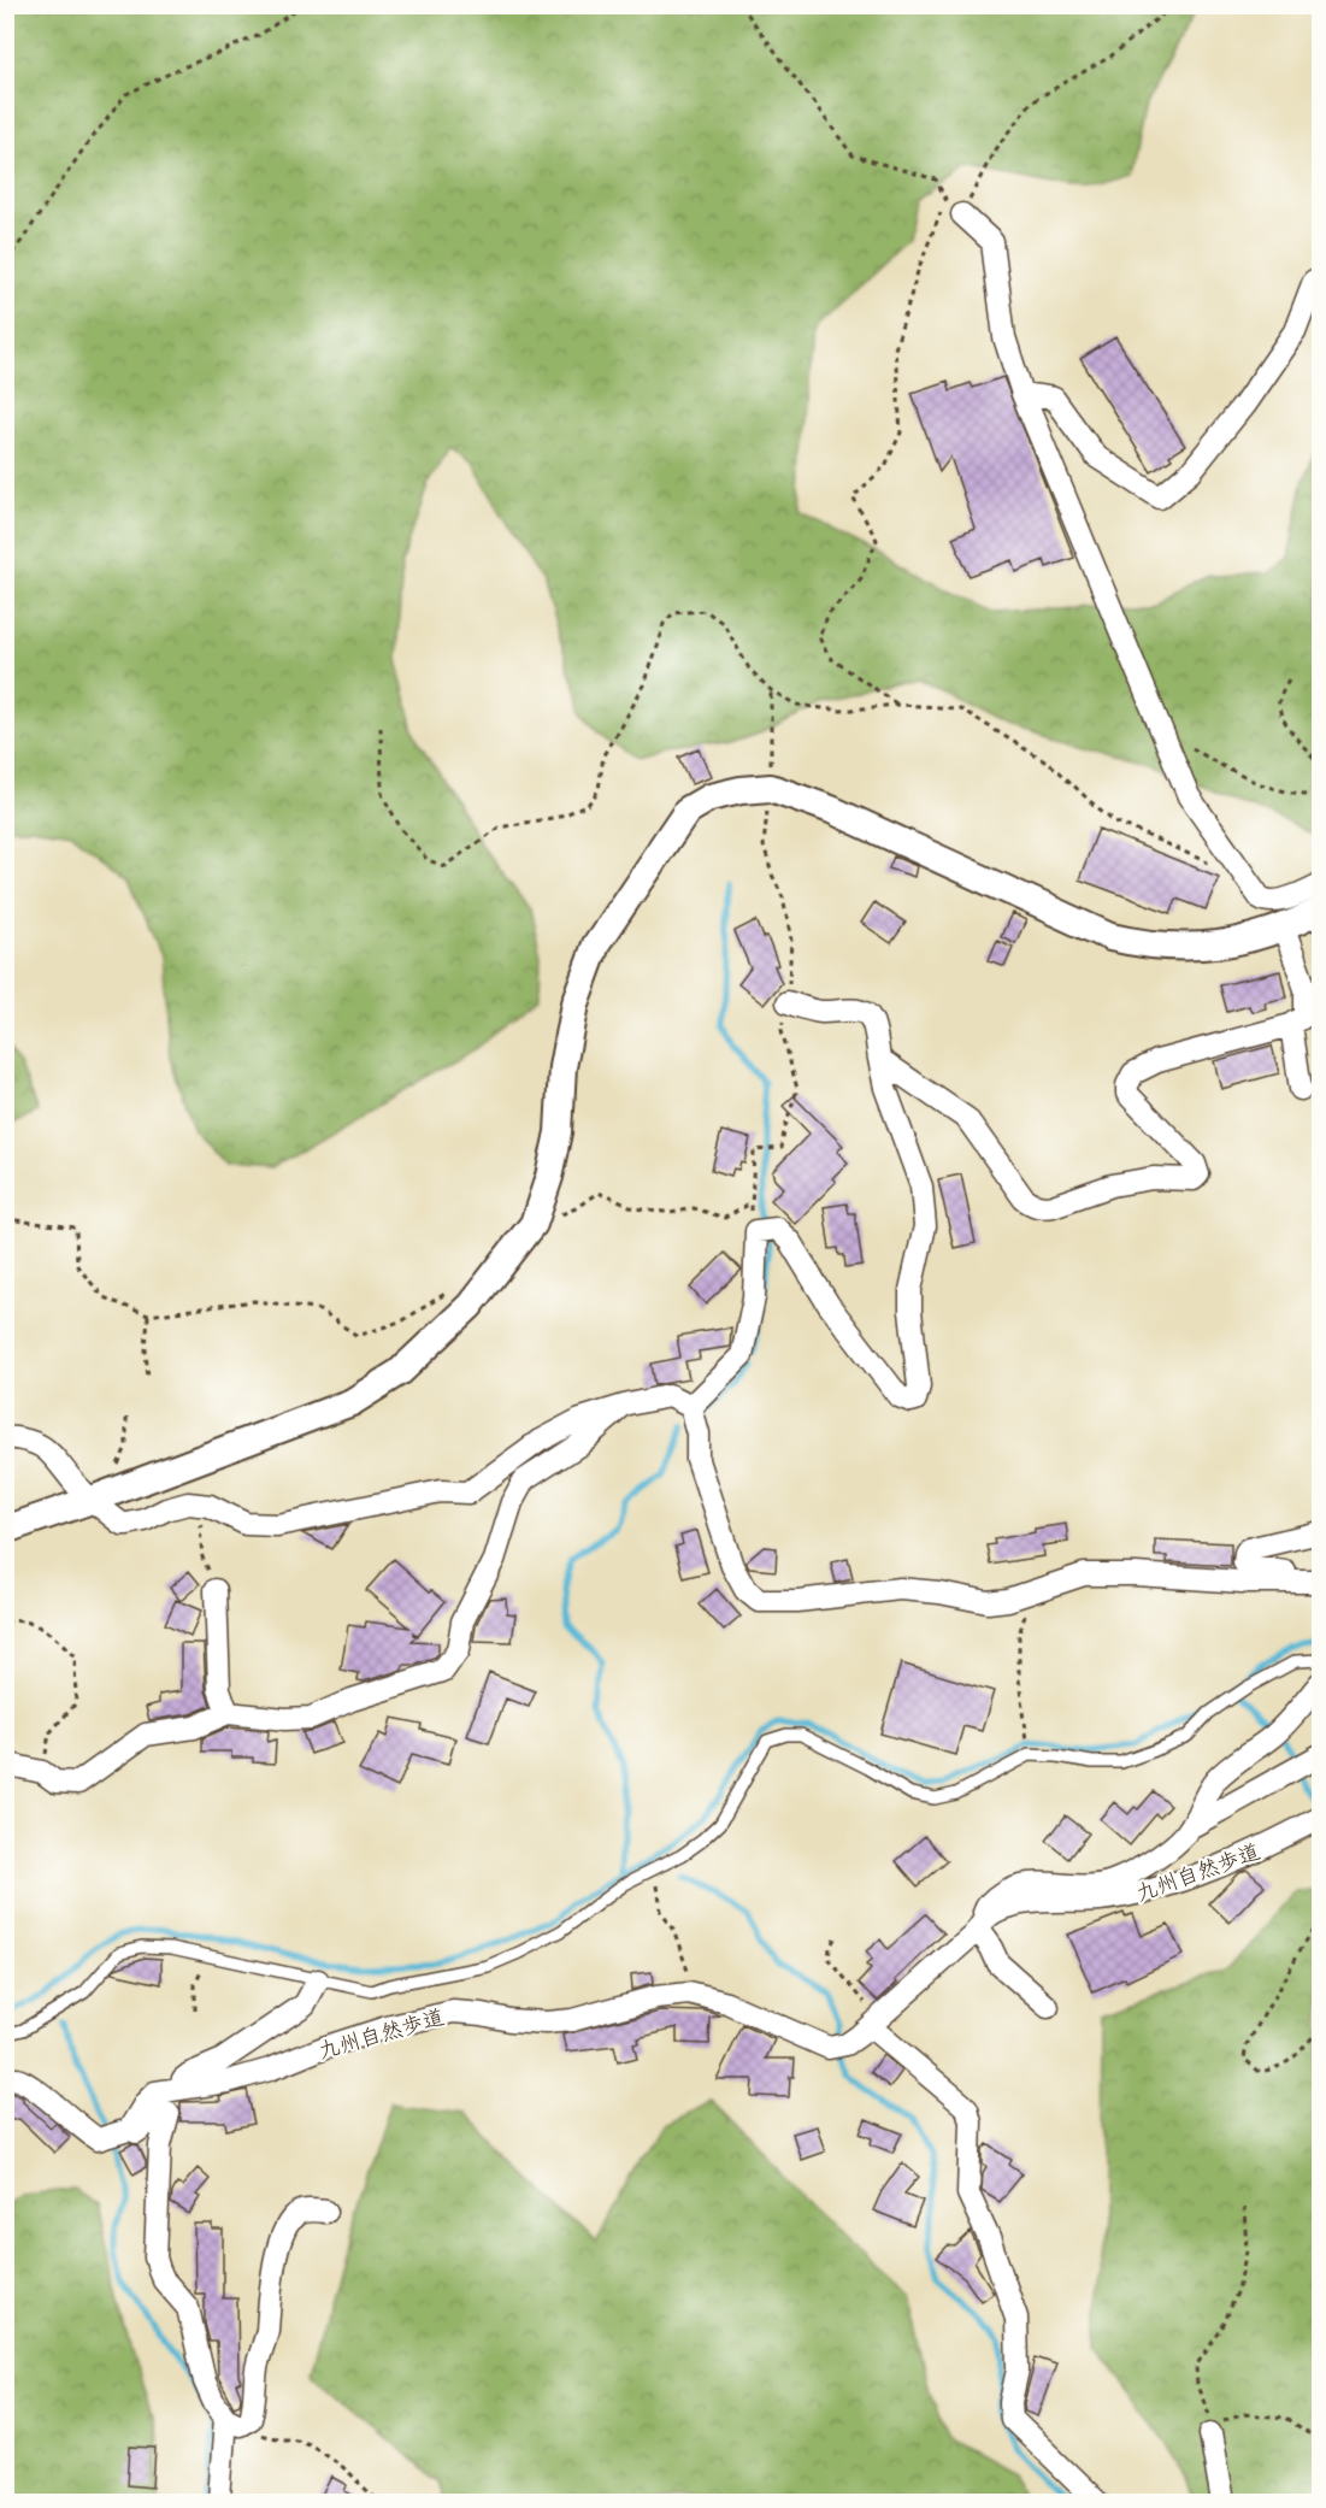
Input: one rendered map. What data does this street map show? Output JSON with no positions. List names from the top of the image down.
{
  "streets": {
    "street": ["九州自然歩道"]
  }
}
